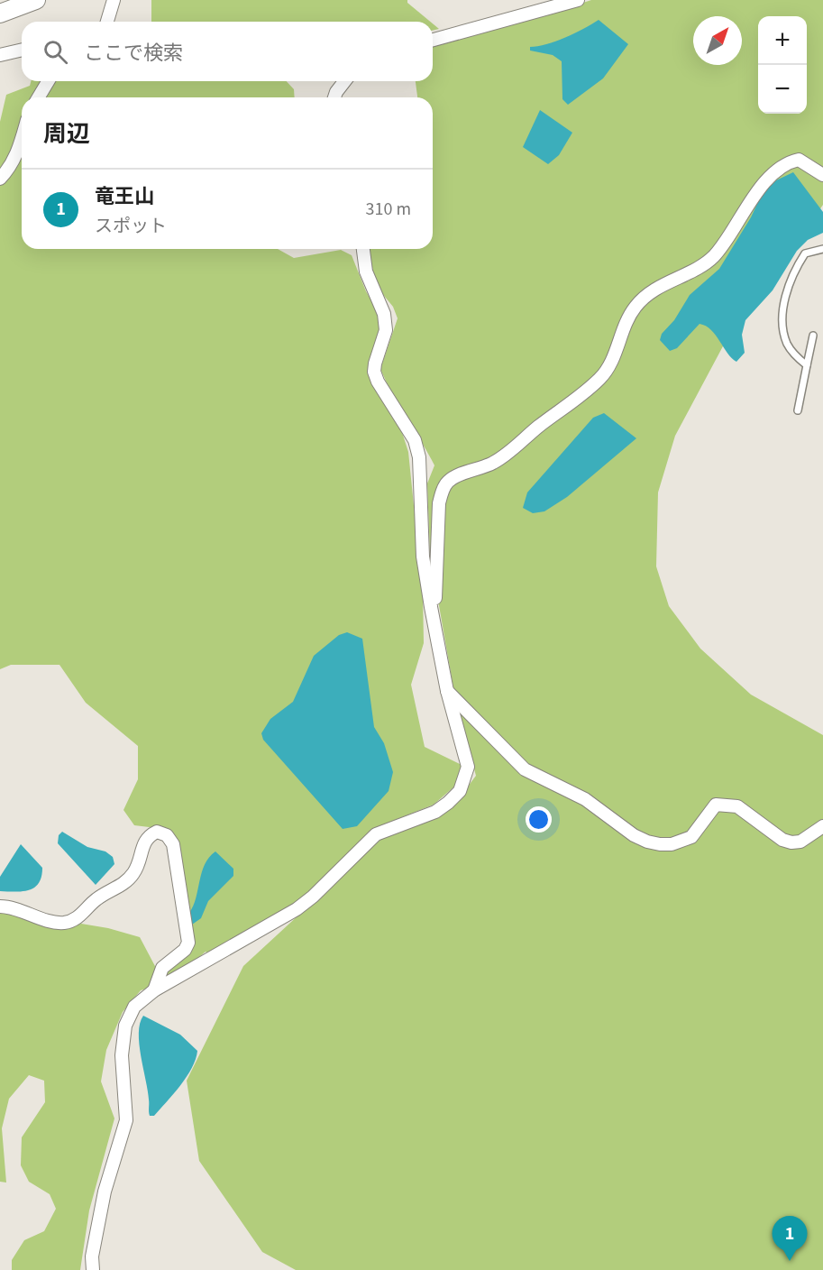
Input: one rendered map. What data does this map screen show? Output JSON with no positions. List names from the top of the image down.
{
  "north": "top right",
  "page": {
    "map_buttons": ["+", "−"],
    "search": "ここで検索",
    "heading": "周辺",
    "list": [
      {
        "mark": "1",
        "name": "竜王山",
        "note": "スポット",
        "value": "310 m"
      }
    ],
    "pins": "1"
  }
}
